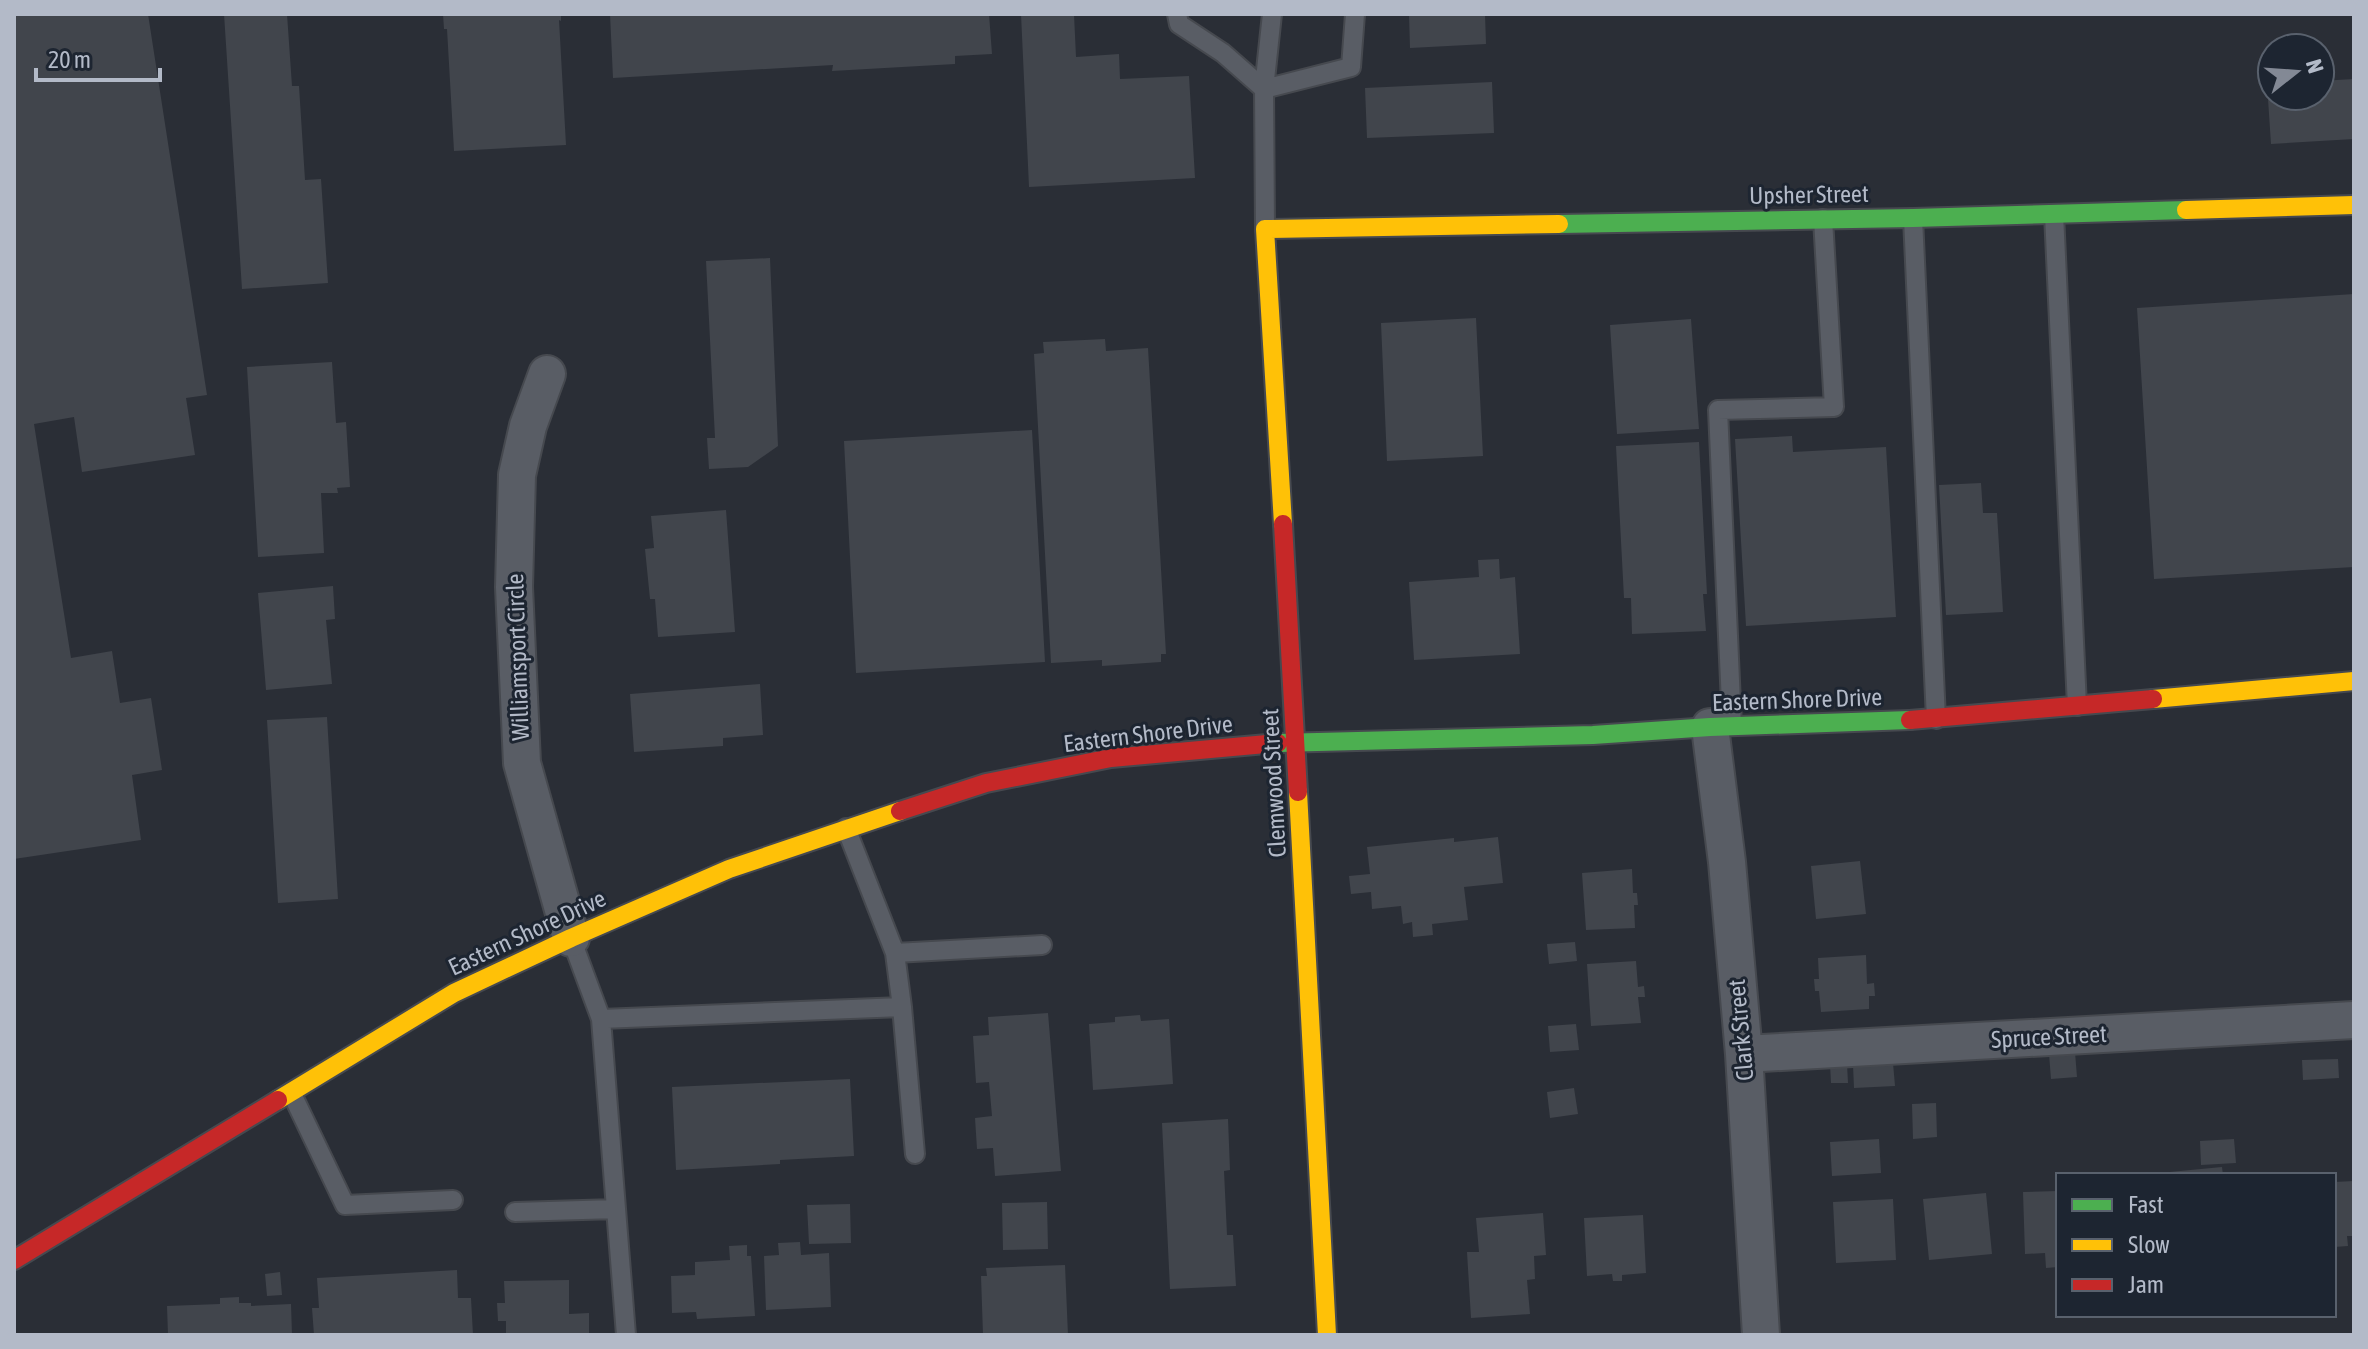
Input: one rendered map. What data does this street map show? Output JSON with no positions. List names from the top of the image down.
{
  "streets": {
    "street": [
      "Upsher Street",
      "Williamsport Circle",
      "Eastern Shore Drive",
      "Clemwood Street",
      "Clark Street",
      "Spruce Street"
    ]
  },
  "crossings": [
    ["Upsher Street", "Clemwood Street"],
    ["Williamsport Circle", "Eastern Shore Drive"],
    ["Eastern Shore Drive", "Clemwood Street"],
    ["Eastern Shore Drive", "Clark Street"],
    ["Clark Street", "Spruce Street"]
  ],
  "legend": ["Fast", "Slow", "Jam"],
  "scale_bar": "20 m",
  "north": "right"
}
